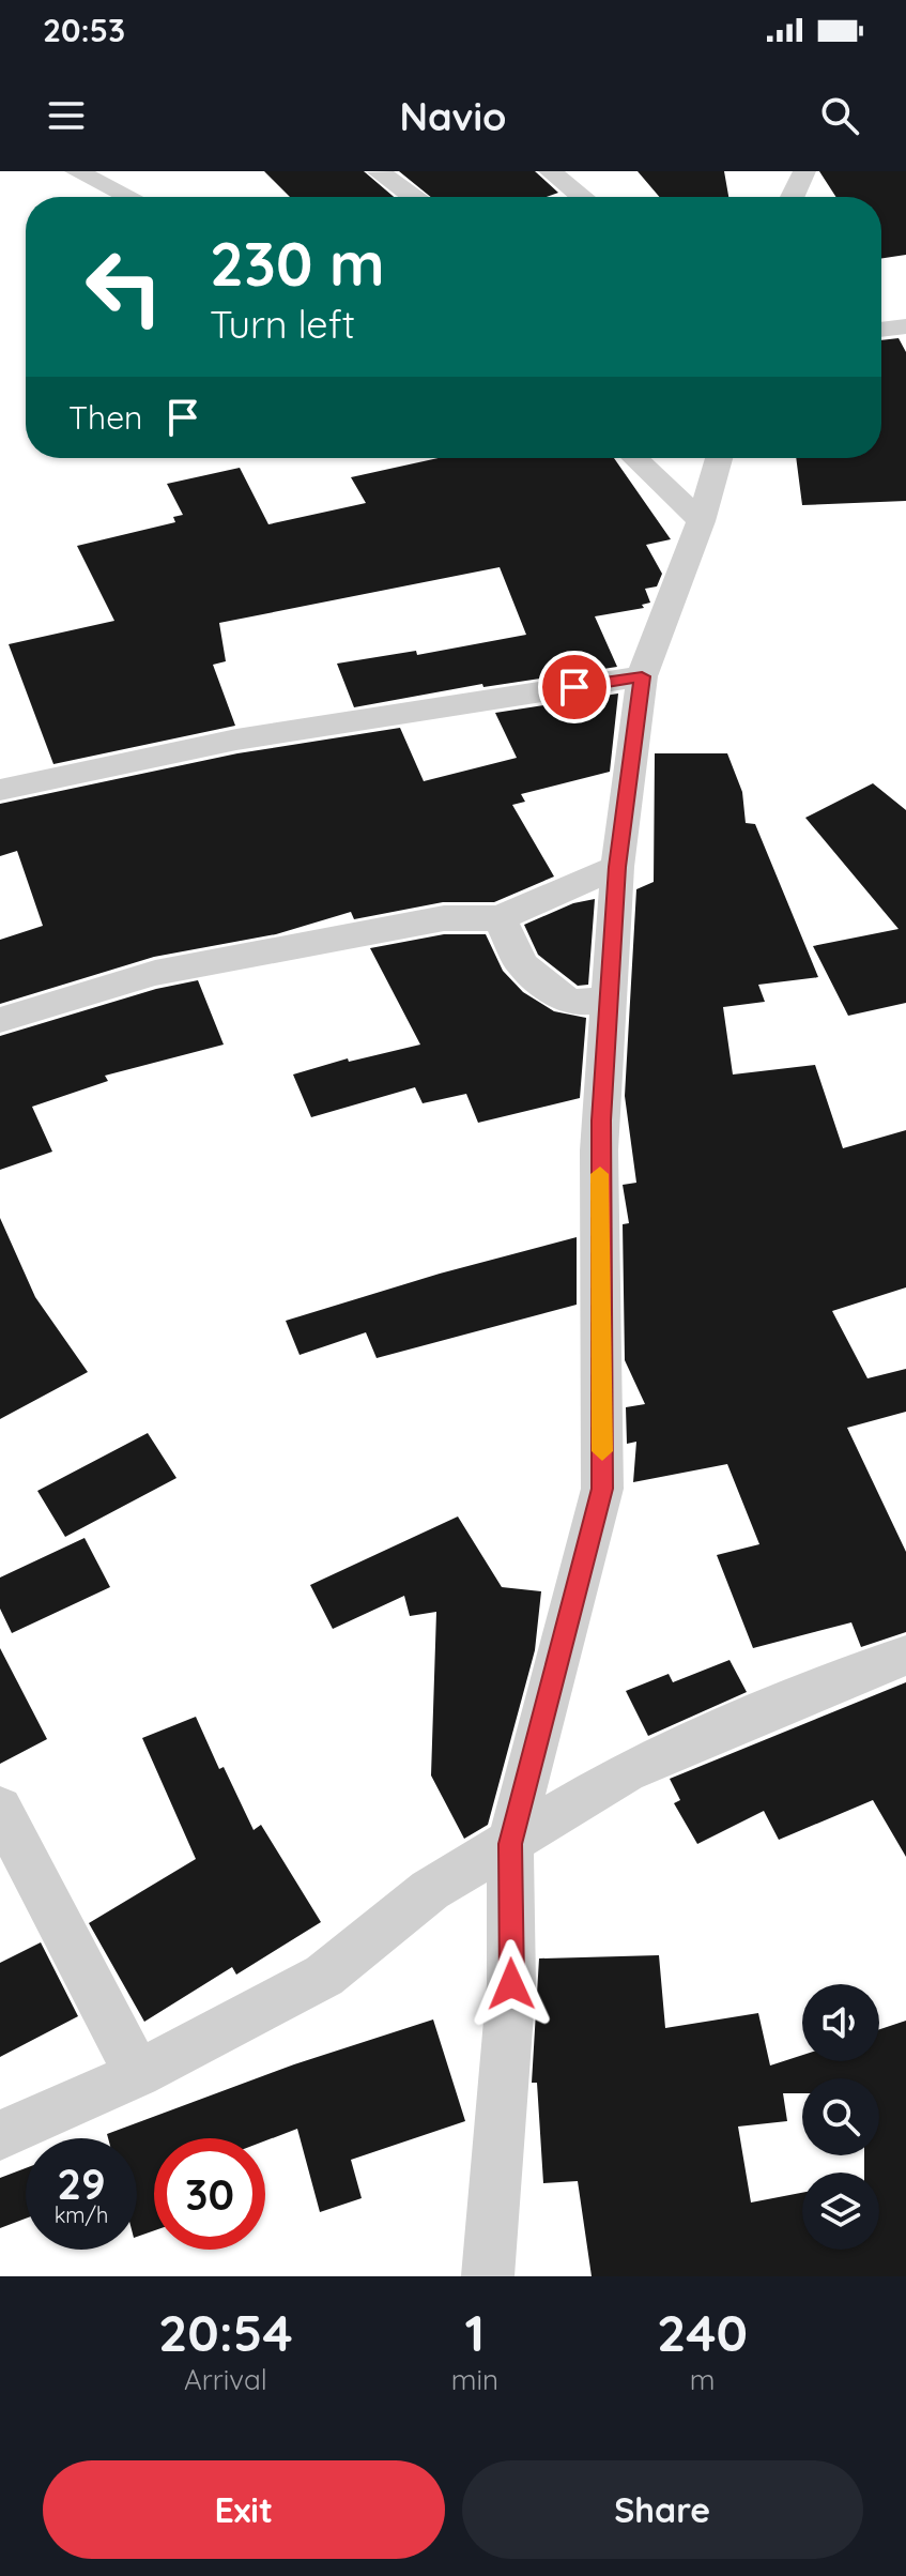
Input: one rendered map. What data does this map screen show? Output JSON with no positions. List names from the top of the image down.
{
  "page": {
    "status": "20:53",
    "header": "Navio",
    "turn": ["230 m", "Turn left"],
    "then": "Then",
    "speed": "29 km/h",
    "limit": "30",
    "eta": [
      "20:54",
      "Arrival",
      "1",
      "min",
      "240",
      "m"
    ],
    "buttons": ["Exit", "Share"]
  }
}
